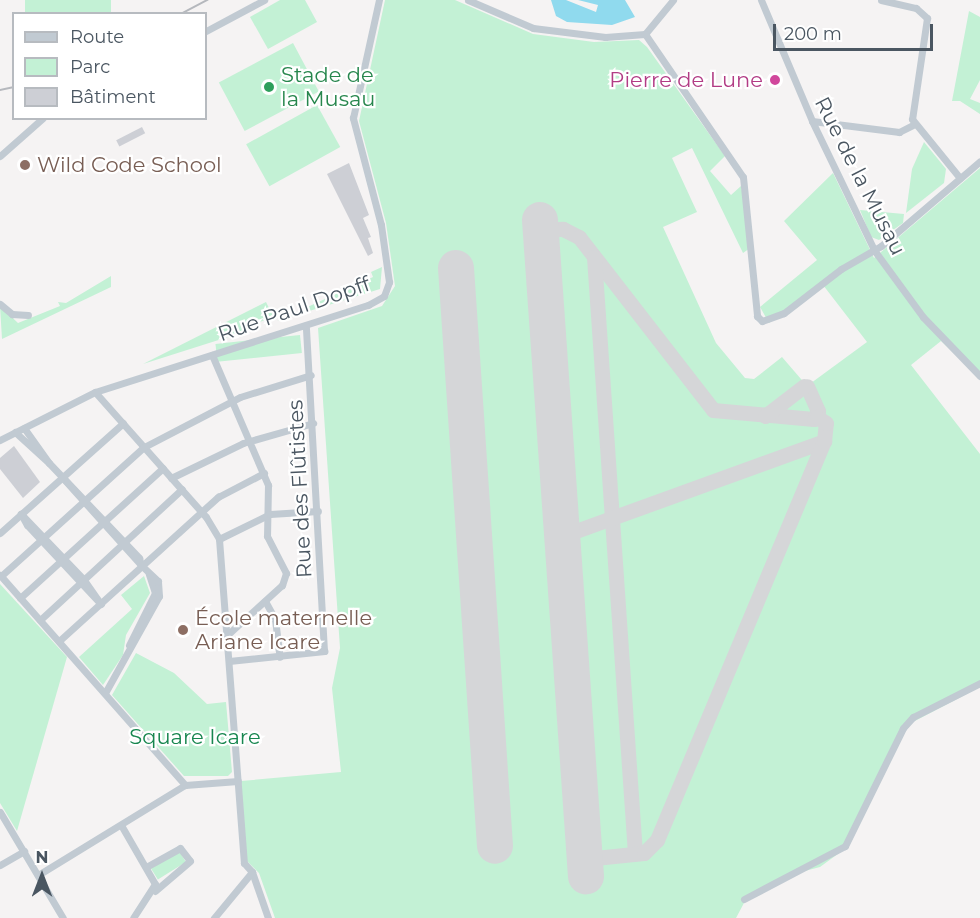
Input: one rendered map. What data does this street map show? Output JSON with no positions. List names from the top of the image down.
{
  "streets": {
    "street": ["Rue de la Musau", "Rue Paul Dopff", "Rue des Flûtistes"]
  },
  "crossings": [
    ["Rue Paul Dopff", "Rue des Flûtistes"]
  ],
  "parks": ["Square Icare"],
  "places": [
    "Pierre de Lune",
    "Stade de la Musau",
    "Wild Code School",
    "École maternelle Ariane Icare"
  ],
  "legend": ["Route", "Parc", "Bâtiment"],
  "scale_bar": "200 m",
  "north": "top"
}
